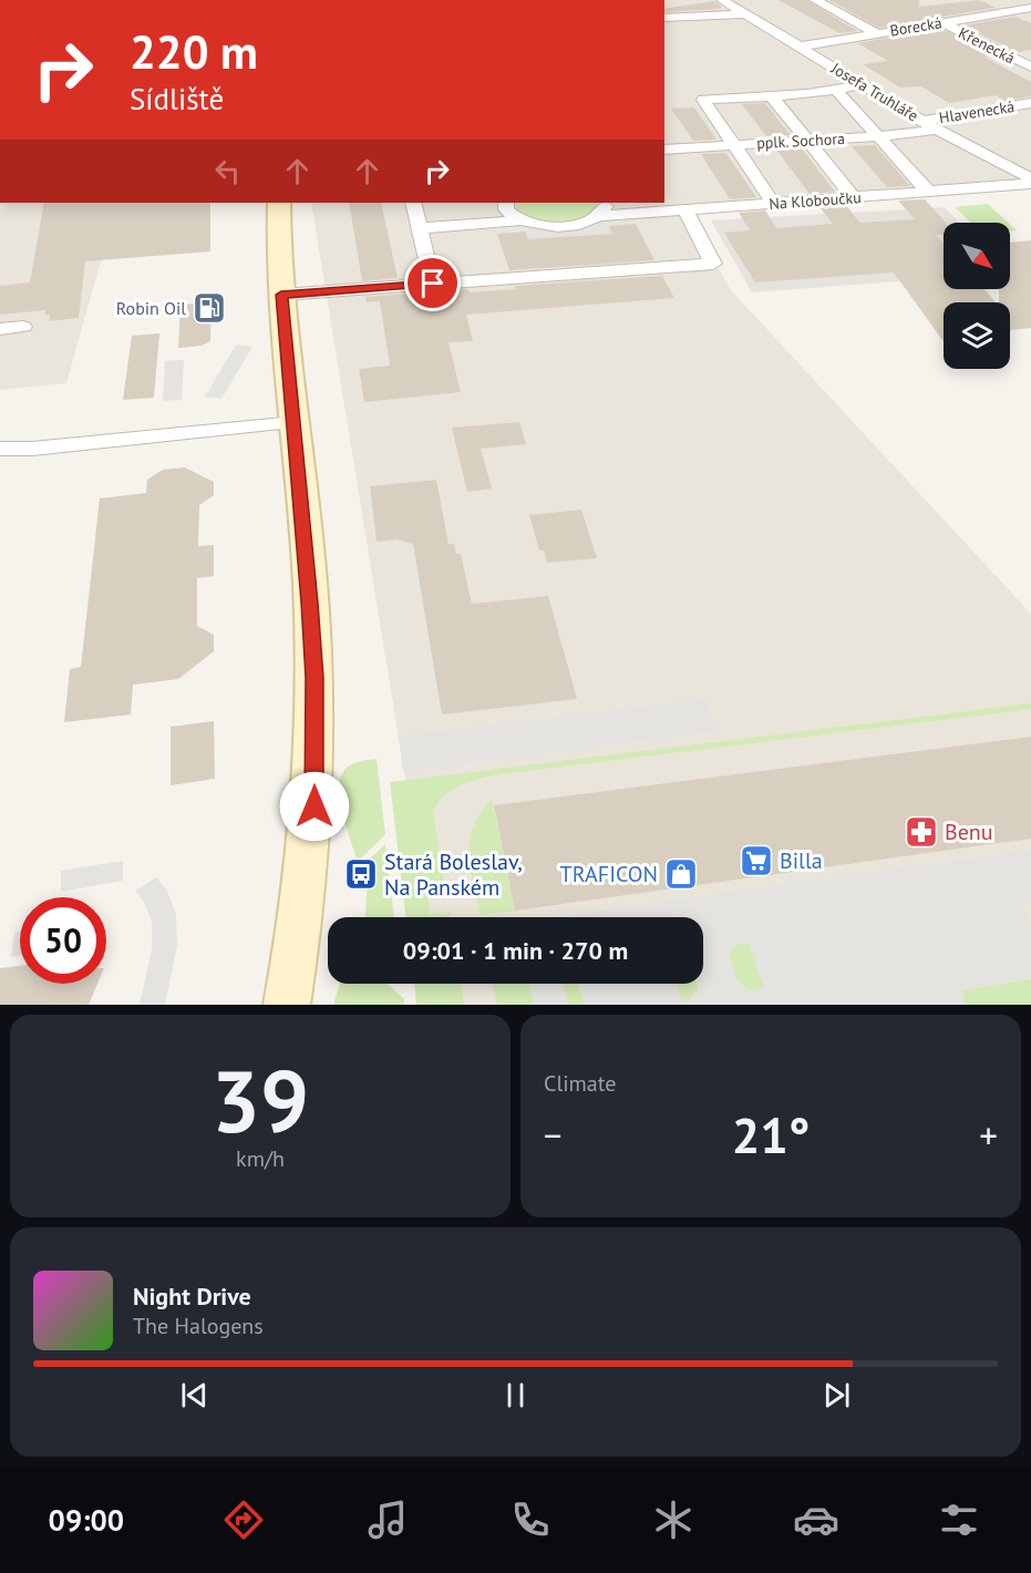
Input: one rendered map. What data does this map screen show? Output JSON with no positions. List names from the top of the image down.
{
  "streets": {
    "street": [
      "Borecká",
      "Křenecká",
      "Josefa Truhláře",
      "Hlavenecká",
      "pplk. Sochora",
      "Na Kloboučku"
    ]
  },
  "crossings": [
    ["Borecká", "Křenecká"],
    ["Borecká", "Josefa Truhláře"],
    ["Josefa Truhláře", "Hlavenecká"],
    ["Josefa Truhláře", "pplk. Sochora"],
    ["Josefa Truhláře", "Na Kloboučku"]
  ],
  "places": {
    "fuel station": ["Robin Oil"],
    "pharmacy": ["Benu"],
    "supermarket": ["Billa"],
    "bus stop": ["Stará Boleslav, Na Panském"],
    "shop": ["TRAFICON"]
  },
  "north": "bottom right",
  "page": {
    "turn": ["220 m", "Sídliště"],
    "limit": "50",
    "trip": "09:01 · 1 min · 270 m",
    "tile": [
      ["39", "km/h"],
      "Climate"
    ],
    "heat": ["−", "21°", "+"],
    "song": ["Night Drive", "The Halogens"],
    "tabs": "09:00"
  }
}
